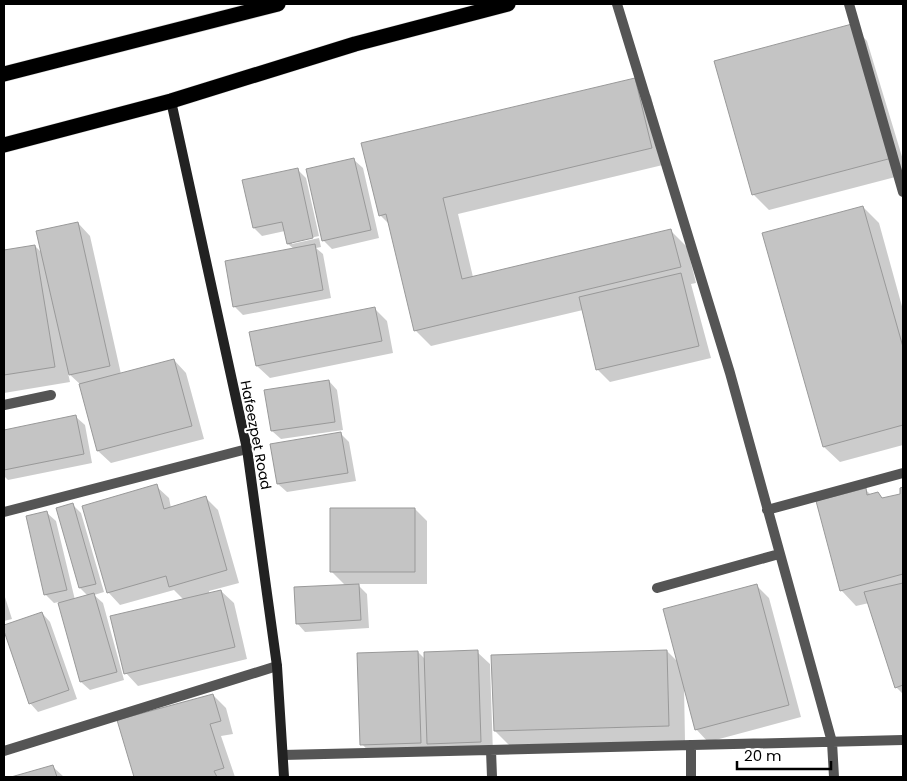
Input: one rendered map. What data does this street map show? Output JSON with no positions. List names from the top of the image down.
{
  "streets": {
    "street": ["Hafeezpet Road"]
  },
  "scale_bar": "20 m"
}
